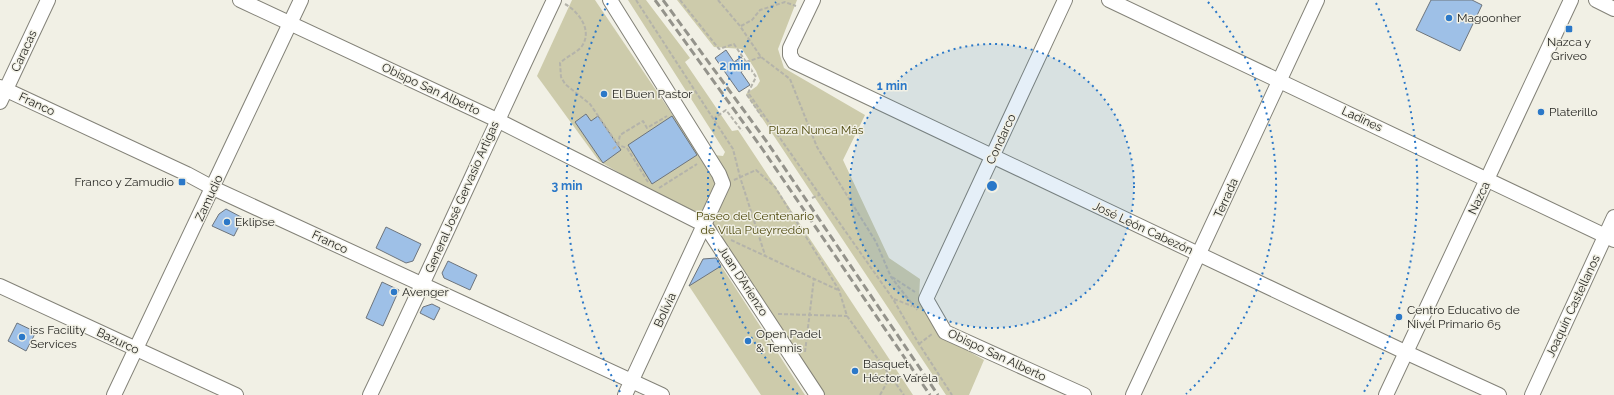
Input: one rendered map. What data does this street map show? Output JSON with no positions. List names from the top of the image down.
{
  "streets": {
    "street": [
      "Caracas",
      "Obispo San Alberto",
      "Franco",
      "Ladines",
      "Condarco",
      "General José Gervasio Artigas",
      "Zamudio",
      "Terrada",
      "Nazca",
      "José León Cabezón",
      "Juan D’Arienzo",
      "Joaquín Castellanos",
      "Bolivia",
      "Bazurco"
    ]
  },
  "crossings": [
    ["Caracas", "Franco"],
    ["Obispo San Alberto", "Condarco"],
    ["Obispo San Alberto", "General José Gervasio Artigas"],
    ["Obispo San Alberto", "Zamudio"],
    ["Obispo San Alberto", "Juan D’Arienzo"],
    ["Obispo San Alberto", "Bolivia"],
    ["Franco", "General José Gervasio Artigas"],
    ["Franco", "Zamudio"],
    ["Franco", "Bolivia"],
    ["Ladines", "Terrada"],
    ["Ladines", "Nazca"],
    ["Ladines", "Joaquín Castellanos"],
    ["Condarco", "José León Cabezón"],
    ["Zamudio", "Bazurco"],
    ["Terrada", "José León Cabezón"],
    ["Nazca", "José León Cabezón"],
    ["Juan D’Arienzo", "Bolivia"]
  ],
  "parks": ["Plaza Nunca Más", "Paseo del Centenario de Villa Pueyrredón"],
  "places": {
    "other": [
      "Magoonher",
      "El Buen Pastor",
      "Platerillo",
      "Eklipse",
      "Avenger",
      "Centro Educativo de Nivel Primario 65",
      "iss Facility Services",
      "Open Padel & Tennis",
      "Basquet Héctor Varela"
    ],
    "transit": ["Nazca y Griveo", "Franco y Zamudio"]
  },
  "rings": ["2 min", "1 min", "3 min"]
}
